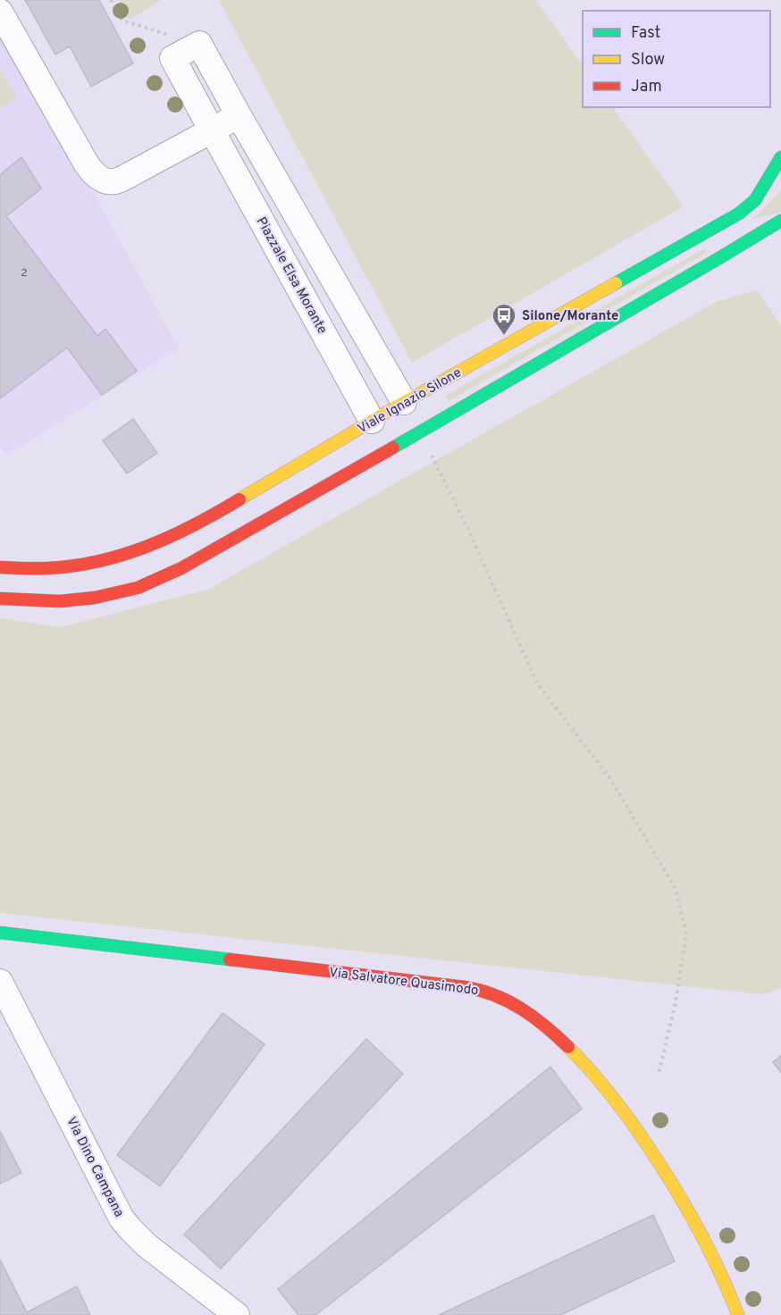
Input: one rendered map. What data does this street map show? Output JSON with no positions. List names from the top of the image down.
{
  "streets": {
    "street": [
      "Piazzale Elsa Morante",
      "Viale Ignazio Silone",
      "Via Salvatore Quasimodo",
      "Via Dino Campana"
    ]
  },
  "crossings": [
    ["Piazzale Elsa Morante", "Viale Ignazio Silone"]
  ],
  "places": {
    "bus stop": ["Silone/Morante"]
  },
  "house_numbers": ["2"],
  "legend": ["Fast", "Slow", "Jam"]
}
